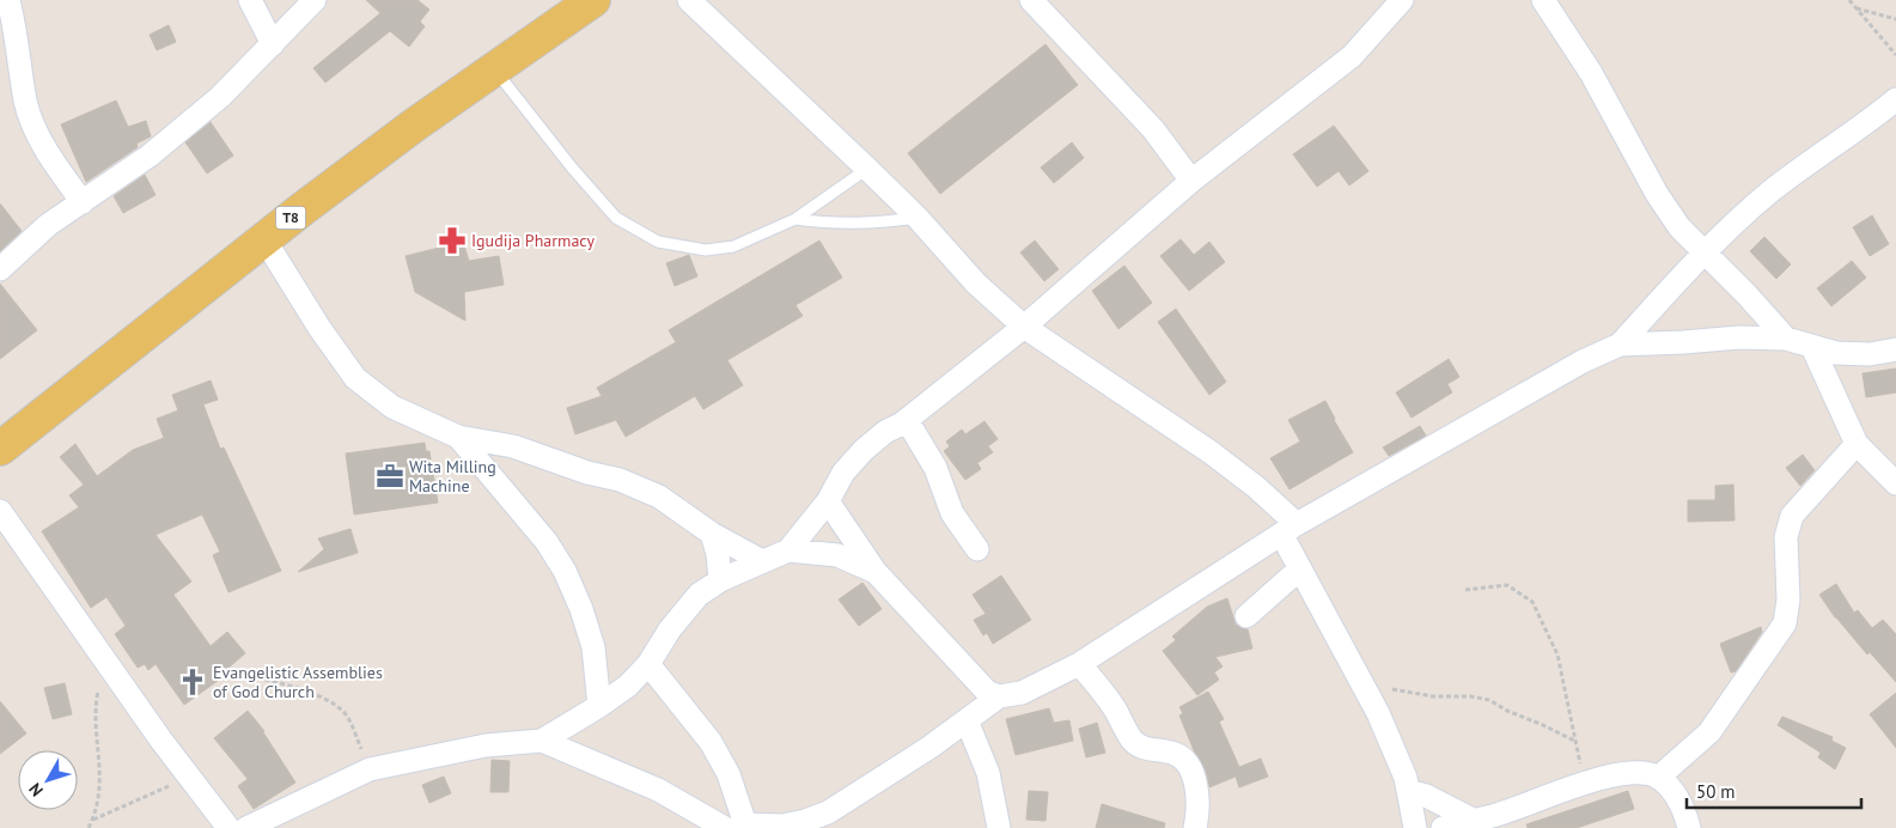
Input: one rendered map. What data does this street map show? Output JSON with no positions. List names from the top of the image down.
{
  "streets": {
    "main road": ["T8"]
  },
  "places": {
    "pharmacy": ["Igudija Pharmacy"],
    "office": ["Wita Milling Machine"],
    "church": ["Evangelistic Assemblies of God Church"]
  },
  "scale_bar": "50 m",
  "north": "bottom left"
}
